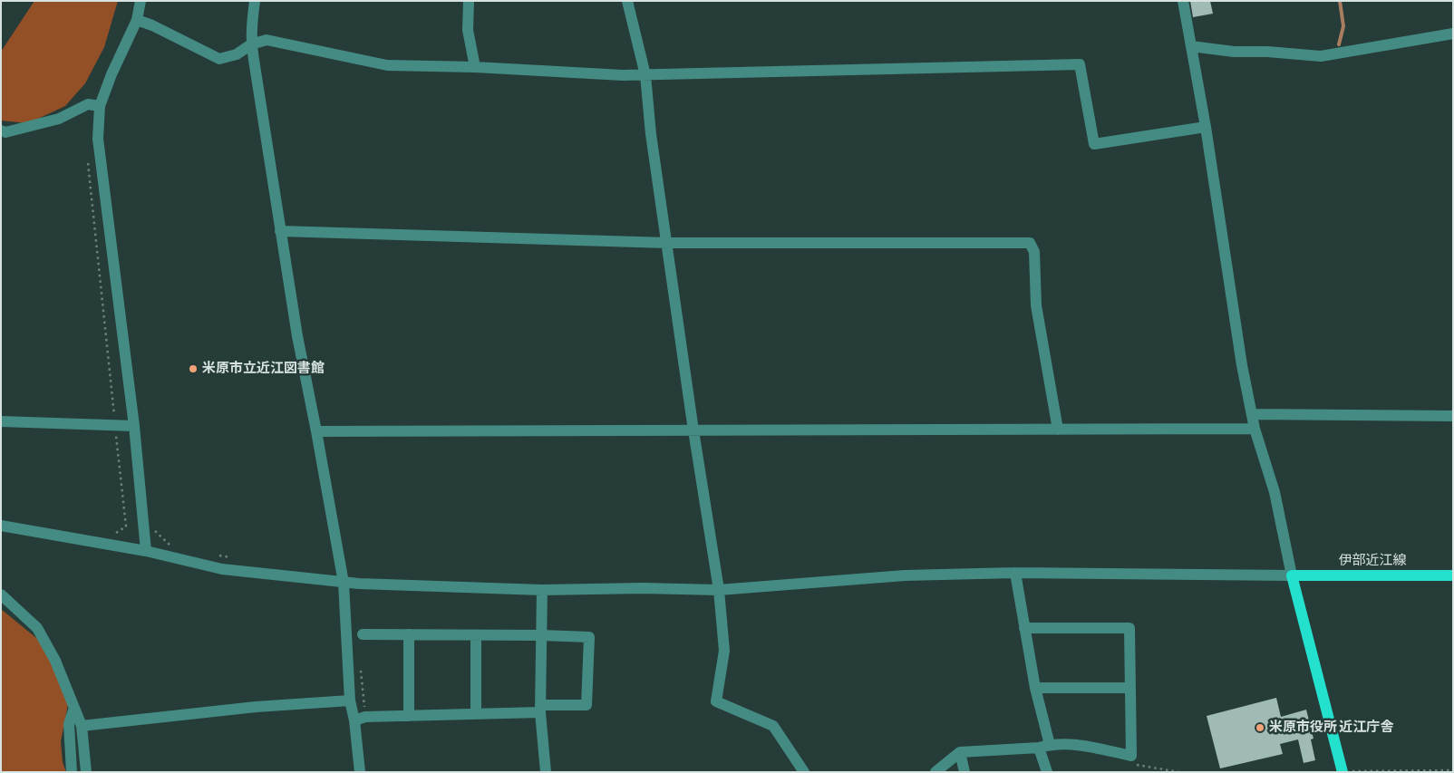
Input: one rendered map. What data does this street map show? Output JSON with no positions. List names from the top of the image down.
{
  "streets": {
    "main road": ["伊部近江線"]
  },
  "places": ["米原市立近江図書館", "米原市役所 近江庁舎"]
}
